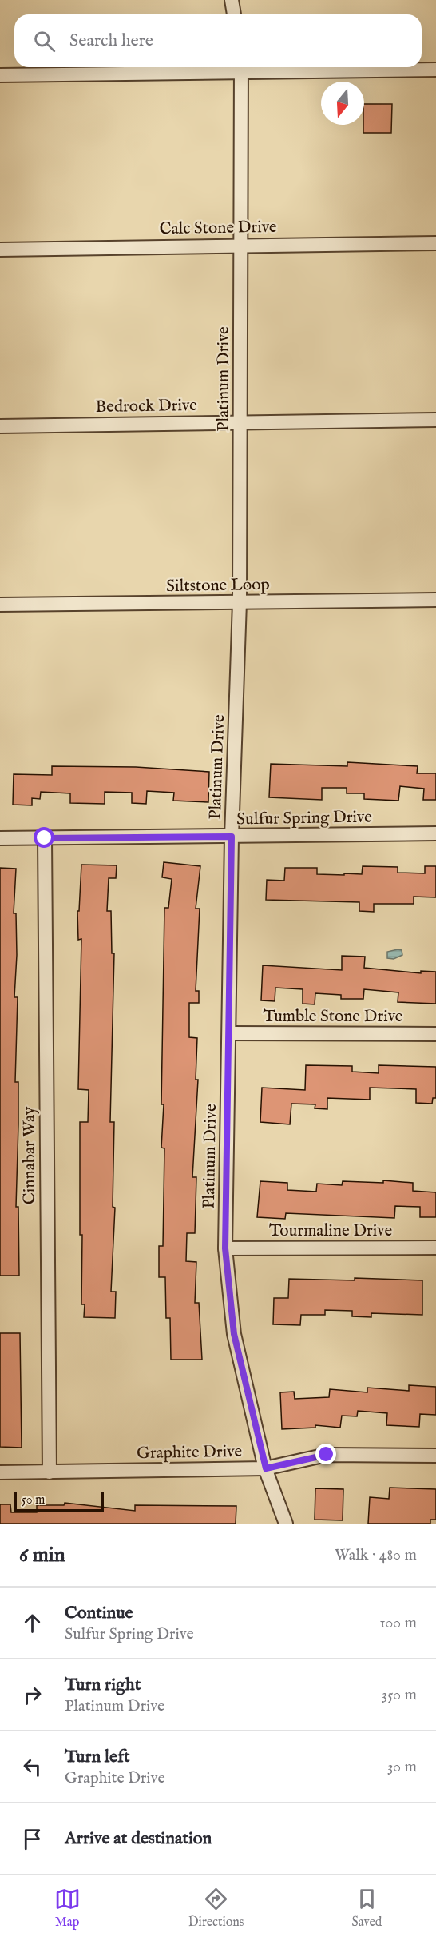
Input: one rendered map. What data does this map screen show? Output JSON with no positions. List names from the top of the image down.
{
  "streets": {
    "street": [
      "Calc Stone Drive",
      "Platinum Drive",
      "Bedrock Drive",
      "Siltstone Loop",
      "Sulfur Spring Drive",
      "Tumble Stone Drive",
      "Cinnabar Way",
      "Tourmaline Drive",
      "Graphite Drive"
    ]
  },
  "crossings": [
    ["Calc Stone Drive", "Platinum Drive"],
    ["Platinum Drive", "Bedrock Drive"],
    ["Platinum Drive", "Siltstone Loop"],
    ["Platinum Drive", "Sulfur Spring Drive"],
    ["Platinum Drive", "Tumble Stone Drive"],
    ["Platinum Drive", "Tourmaline Drive"],
    ["Platinum Drive", "Graphite Drive"],
    ["Sulfur Spring Drive", "Cinnabar Way"],
    ["Cinnabar Way", "Graphite Drive"]
  ],
  "scale_bar": "50 m",
  "north": "bottom",
  "page": {
    "search": "Search here",
    "scale": "50 m",
    "heading": ["6 min", "Walk · 480 m"],
    "list": [
      ["Continue", "Sulfur Spring Drive", "100 m"],
      ["Turn right", "Platinum Drive", "350 m"],
      ["Turn left", "Graphite Drive", "30 m"],
      "Arrive at destination"
    ],
    "nav": ["Map", "Directions", "Saved"]
  }
}
